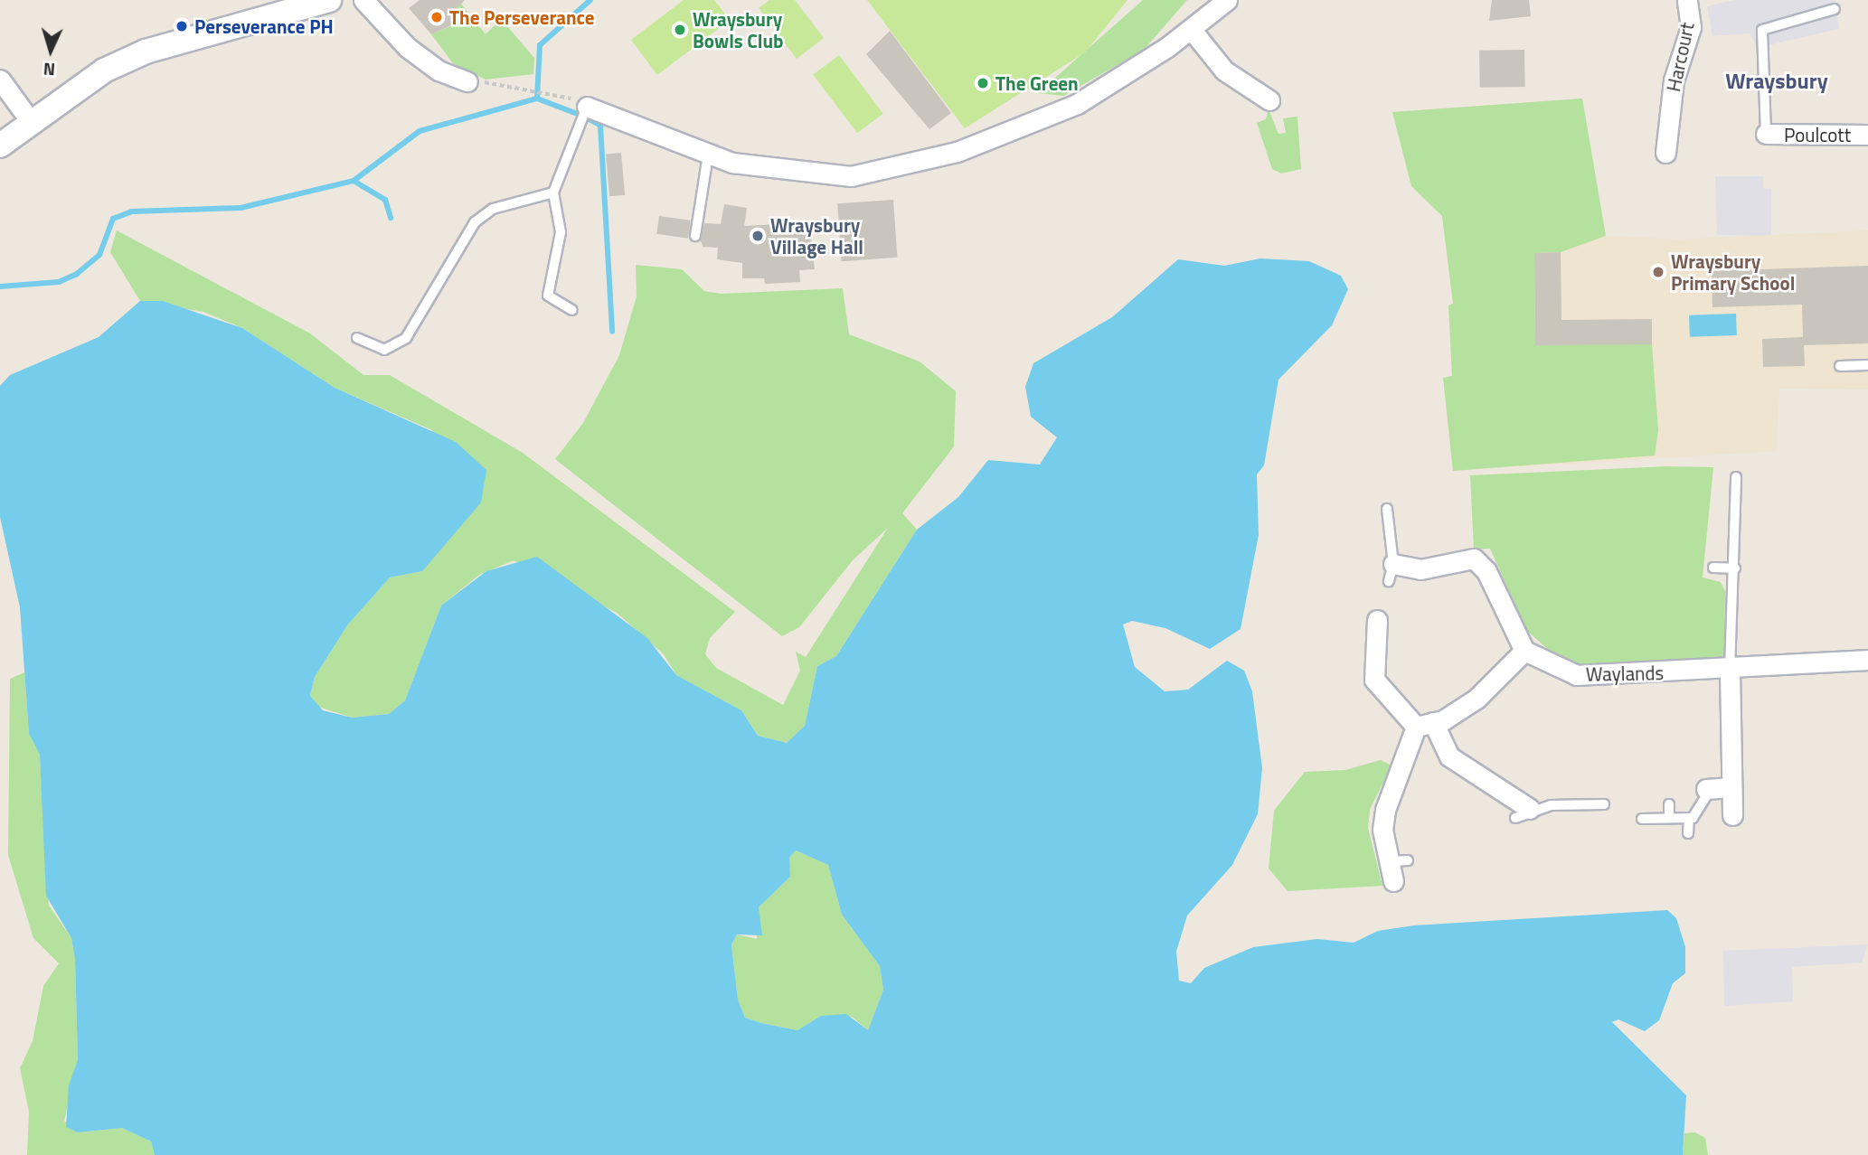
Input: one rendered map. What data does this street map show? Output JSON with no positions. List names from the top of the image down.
{
  "streets": {
    "street": ["Harcourt", "Poulcott", "Waylands"]
  },
  "districts": ["Wraysbury"],
  "places": [
    "The Perseverance",
    "Perseverance PH",
    "Wraysbury Bowls Club",
    "The Green",
    "Wraysbury Village Hall",
    "Wraysbury Primary School"
  ],
  "north": "bottom"
}
